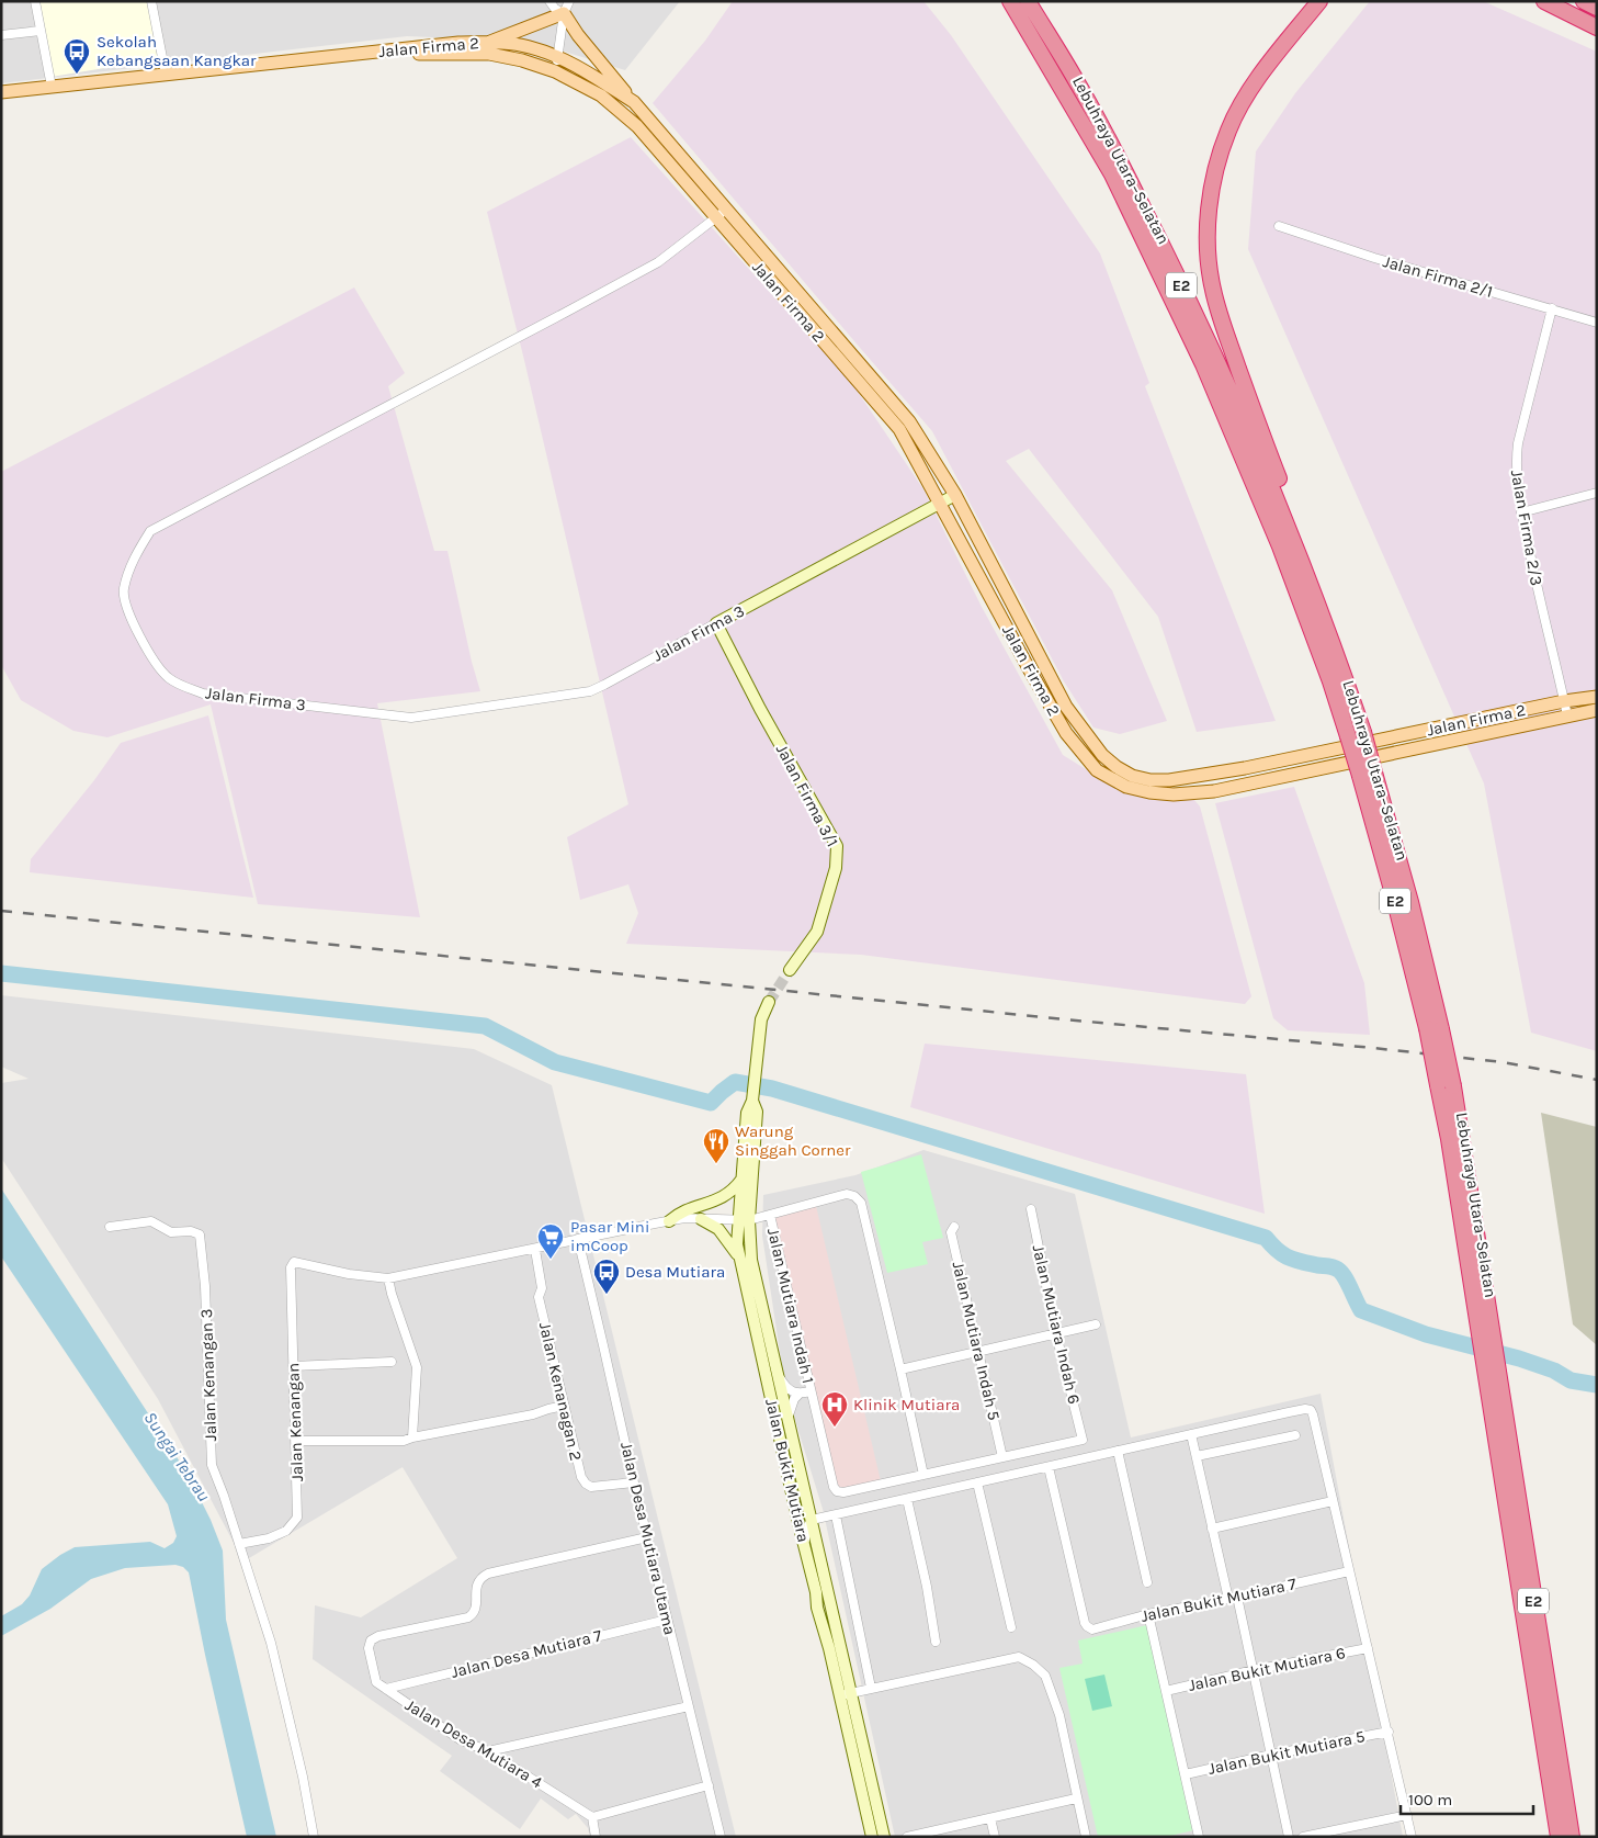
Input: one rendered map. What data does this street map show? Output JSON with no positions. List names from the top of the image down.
{
  "streets": {
    "highway": ["Lebuhraya Utara–Selatan", "E2"],
    "main road": ["Jalan Firma 2"],
    "street": [
      "Jalan Firma 2/1",
      "Jalan Firma 2/3",
      "Jalan Firma 3",
      "Jalan Firma 3/1",
      "Jalan Mutiara Indah 1",
      "Jalan Mutiara Indah 6",
      "Jalan Mutiara Indah 5",
      "Jalan Kenangan 3",
      "Jalan Kenanagan 2",
      "Jalan Kenangan",
      "Jalan Bukit Mutiara",
      "Jalan Desa Mutiara Utama",
      "Jalan Bukit Mutiara 7",
      "Jalan Desa Mutiara 7",
      "Jalan Bukit Mutiara 6",
      "Jalan Desa Mutiara 4",
      "Jalan Bukit Mutiara 5"
    ]
  },
  "crossings": [
    ["Jalan Firma 2", "Jalan Firma 2/3"],
    ["Jalan Firma 2", "Jalan Firma 3"],
    ["Jalan Firma 2/1", "Jalan Firma 2/3"],
    ["Jalan Firma 3", "Jalan Firma 3/1"],
    ["Jalan Mutiara Indah 6", "Jalan Mutiara Indah 5"],
    ["Jalan Kenangan 3", "Jalan Kenangan"],
    ["Jalan Kenanagan 2", "Jalan Desa Mutiara Utama"],
    ["Jalan Desa Mutiara Utama", "Jalan Desa Mutiara 7"],
    ["Jalan Desa Mutiara Utama", "Jalan Desa Mutiara 4"],
    ["Jalan Desa Mutiara 7", "Jalan Desa Mutiara 4"]
  ],
  "water": ["Sungai Tebrau"],
  "places": {
    "bus stop": ["Sekolah Kebangsaan Kangkar", "Desa Mutiara"],
    "restaurant": ["Warung Singgah Corner"],
    "supermarket": ["Pasar Mini imCoop"],
    "hospital": ["Klinik Mutiara"]
  },
  "scale_bar": "100 m"
}
